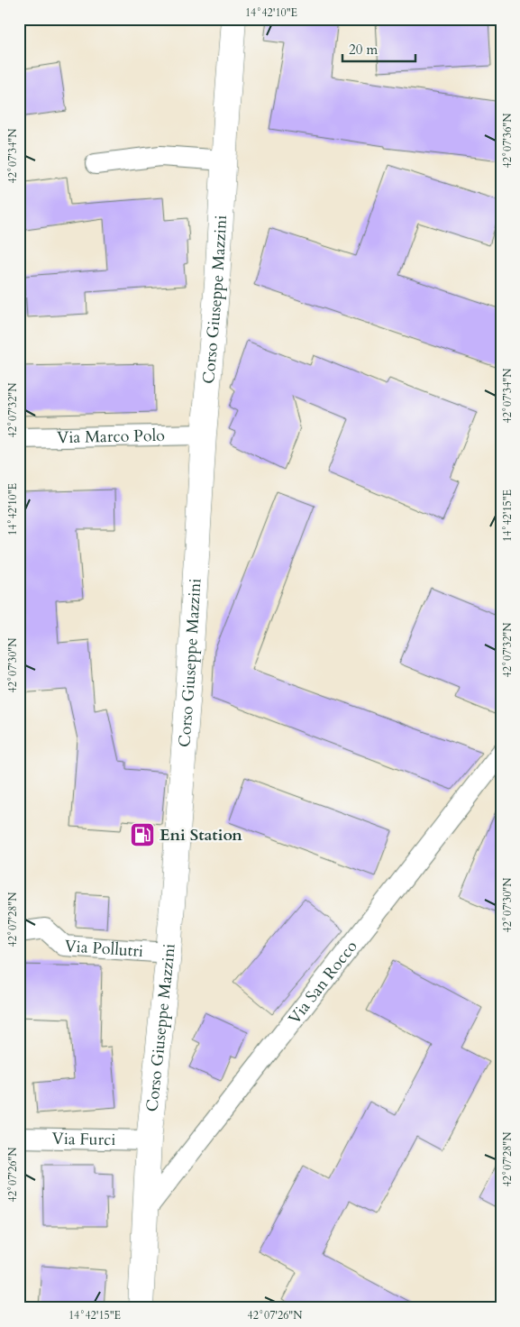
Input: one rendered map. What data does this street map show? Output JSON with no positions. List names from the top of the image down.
{
  "streets": {
    "main road": ["Corso Giuseppe Mazzini"],
    "street": [
      "Via Marco Polo",
      "Via Pollutri",
      "Via San Rocco",
      "Via Furci"
    ]
  },
  "crossings": [
    ["Corso Giuseppe Mazzini", "Via Marco Polo"],
    ["Corso Giuseppe Mazzini", "Via Pollutri"],
    ["Corso Giuseppe Mazzini", "Via San Rocco"],
    ["Corso Giuseppe Mazzini", "Via Furci"]
  ],
  "places": {
    "fuel station": ["Eni Station"]
  },
  "scale_bar": "20 m",
  "coordinates": [
    "14°42'10\"E",
    "42°07'36\"N",
    "42°07'34\"N",
    "42°07'32\"N",
    "14°42'15\"E",
    "42°07'30\"N",
    "42°07'28\"N",
    "42°07'26\"N"
  ]
}
